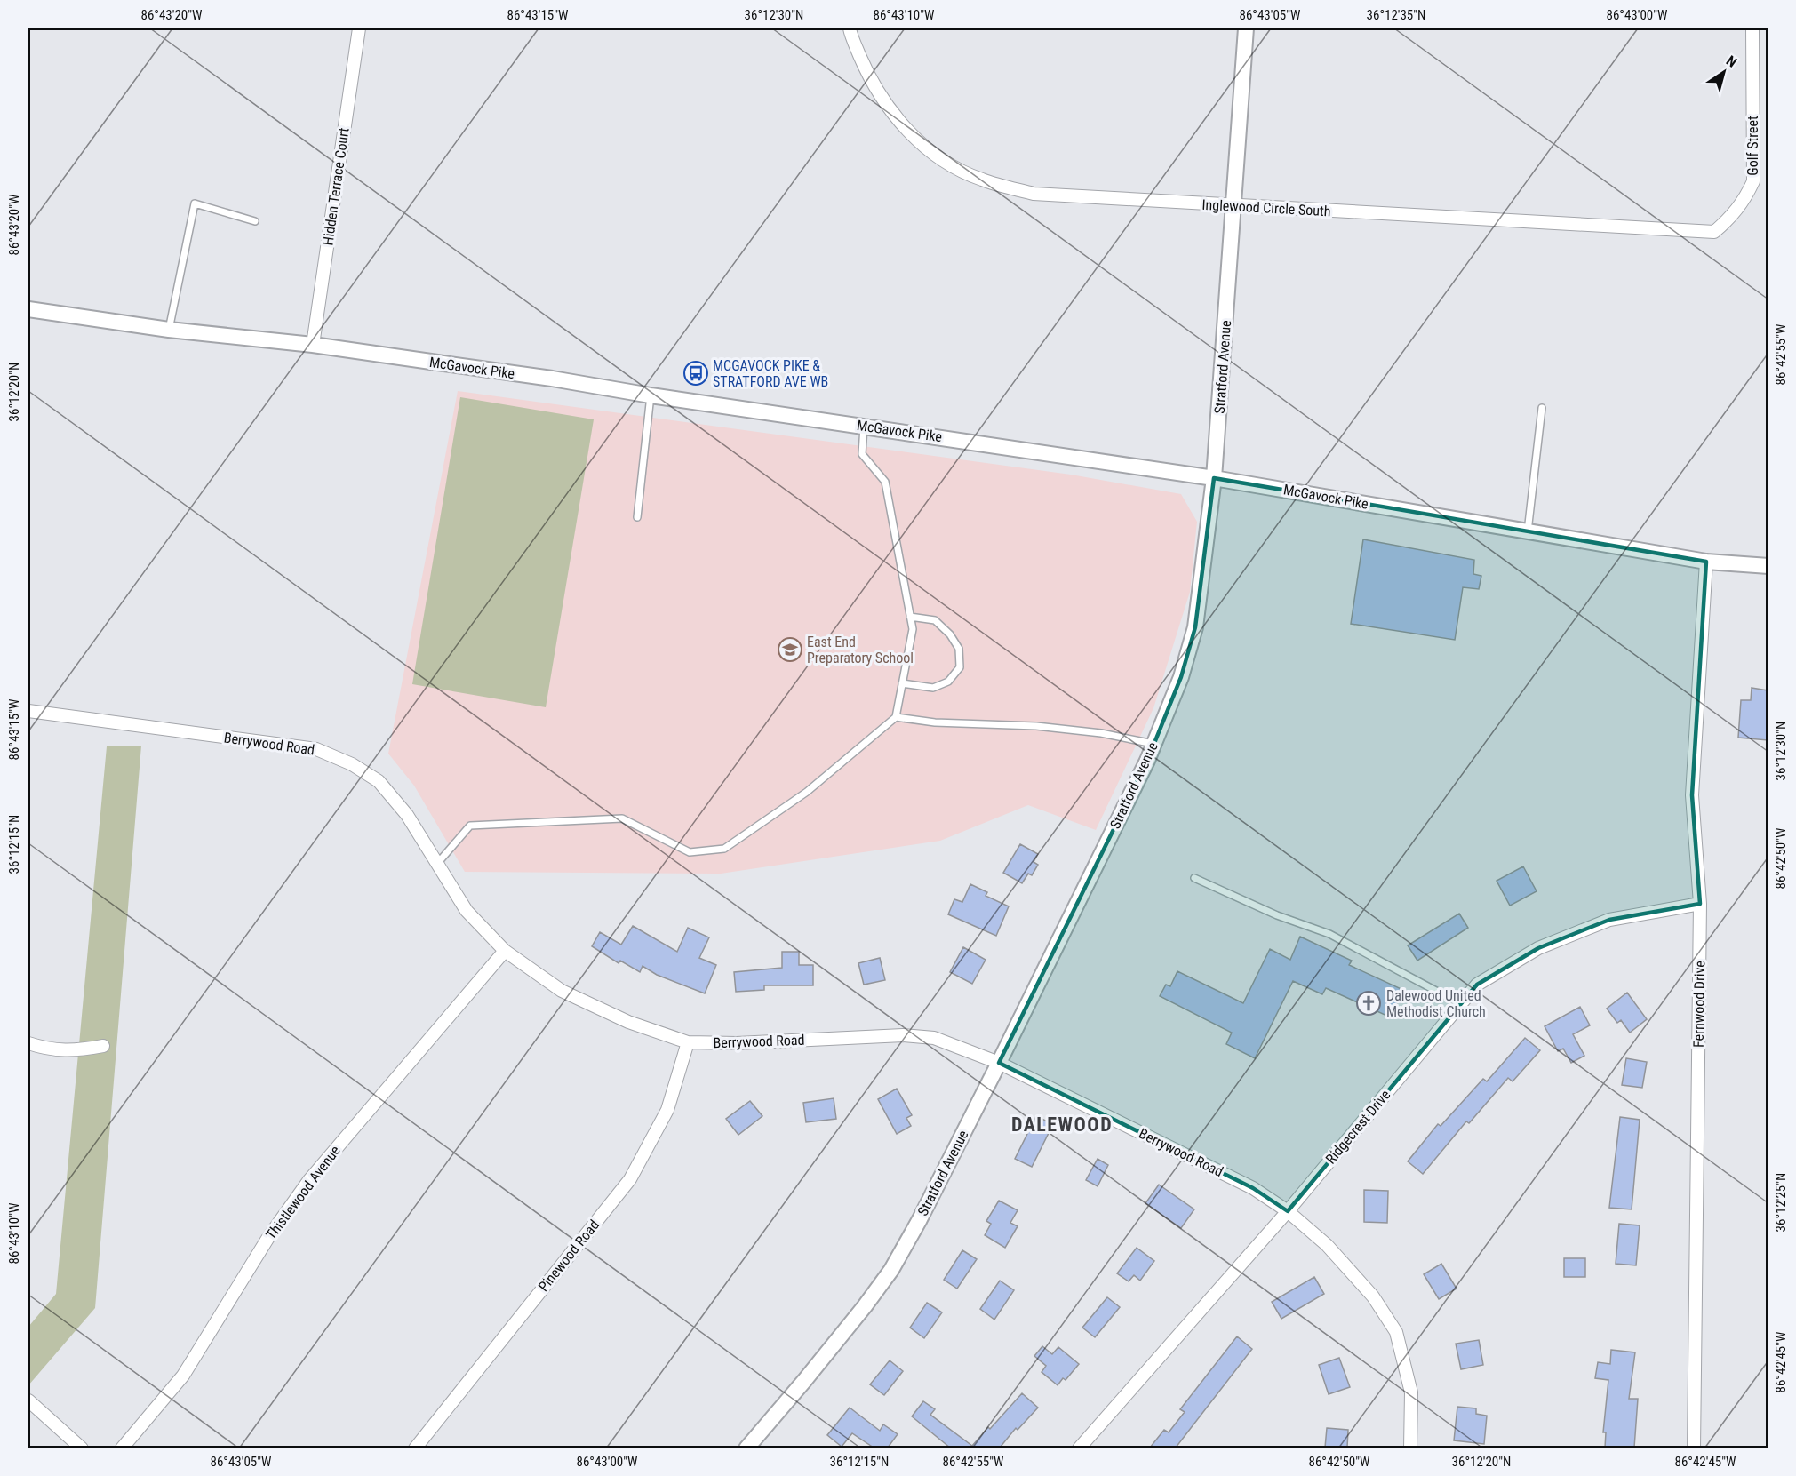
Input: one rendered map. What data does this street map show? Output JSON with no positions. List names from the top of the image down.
{
  "streets": {
    "street": [
      "Golf Street",
      "Hidden Terrace Court",
      "Inglewood Circle South",
      "Stratford Avenue",
      "McGavock Pike",
      "Berrywood Road",
      "Fernwood Drive",
      "Ridgecrest Drive",
      "Thistlewood Avenue",
      "Pinewood Road"
    ]
  },
  "crossings": [
    ["Golf Street", "Inglewood Circle South"],
    ["Hidden Terrace Court", "McGavock Pike"],
    ["Inglewood Circle South", "Stratford Avenue"],
    ["Stratford Avenue", "McGavock Pike"],
    ["Stratford Avenue", "Berrywood Road"],
    ["McGavock Pike", "Fernwood Drive"],
    ["Berrywood Road", "Ridgecrest Drive"],
    ["Berrywood Road", "Thistlewood Avenue"],
    ["Berrywood Road", "Pinewood Road"],
    ["Fernwood Drive", "Ridgecrest Drive"]
  ],
  "districts": ["DALEWOOD"],
  "places": {
    "bus stop": ["MCGAVOCK PIKE & STRATFORD AVE WB"],
    "school or university": ["East End Preparatory School"],
    "church": ["Dalewood United Methodist Church"]
  },
  "north": "top right",
  "coordinates": [
    "86°43'20\"W",
    "86°43'15\"W",
    "36°12'30\"N",
    "86°43'10\"W",
    "86°43'05\"W",
    "36°12'35\"N",
    "86°43'00\"W",
    "86°42'55\"W",
    "36°12'20\"N",
    "36°12'15\"N",
    "86°42'50\"W",
    "36°12'25\"N",
    "86°42'45\"W"
  ]
}
